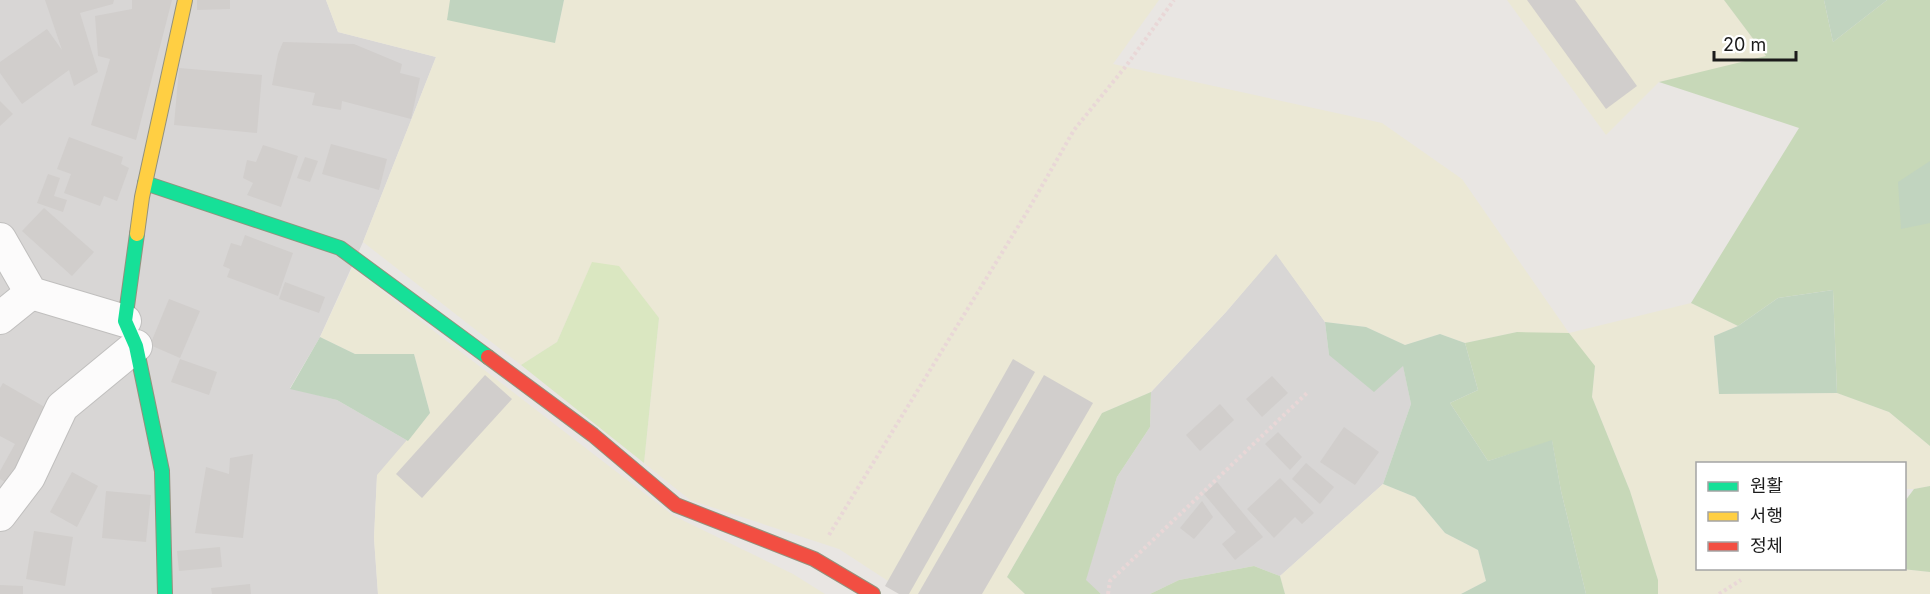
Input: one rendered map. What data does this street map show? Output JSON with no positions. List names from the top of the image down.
{
  "legend": ["원활", "서행", "정체"],
  "scale_bar": "20 m"
}
